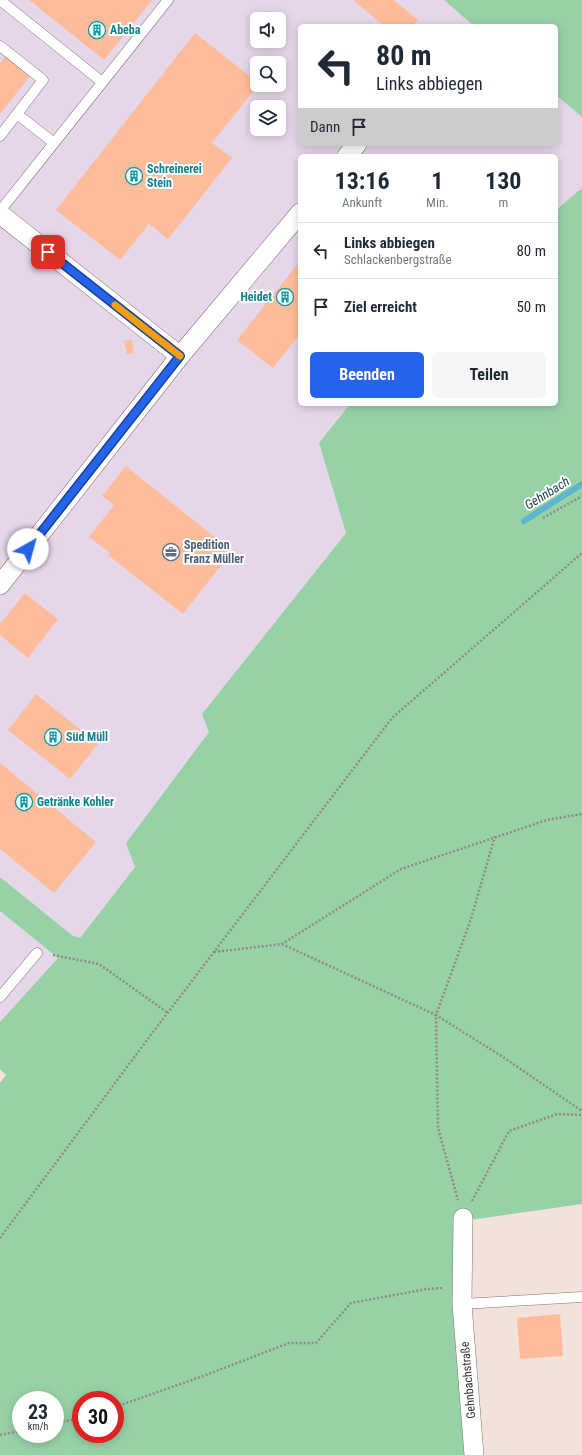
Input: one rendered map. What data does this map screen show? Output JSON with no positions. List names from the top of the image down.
{
  "streets": {
    "street": ["Gehnbachstraße"]
  },
  "water": ["Gehnbach"],
  "places": {
    "building": [
      "Abeba",
      "Schreinerei Stein",
      "Heidet",
      "Süd Müll",
      "Getränke Kohler"
    ],
    "office": ["Spedition Franz Müller"]
  },
  "page": {
    "turn": ["80 m", "Links abbiegen"],
    "then": "Dann",
    "eta": [
      "13:16",
      "Ankunft",
      "1",
      "Min.",
      "130",
      "m"
    ],
    "list": [
      {
        "name": "Links abbiegen",
        "note": "Schlackenbergstraße",
        "value": "80 m"
      },
      {
        "name": "Ziel erreicht",
        "value": "50 m"
      }
    ],
    "buttons": ["Beenden", "Teilen"],
    "speed": "23 km/h",
    "limit": "30"
  }
}
